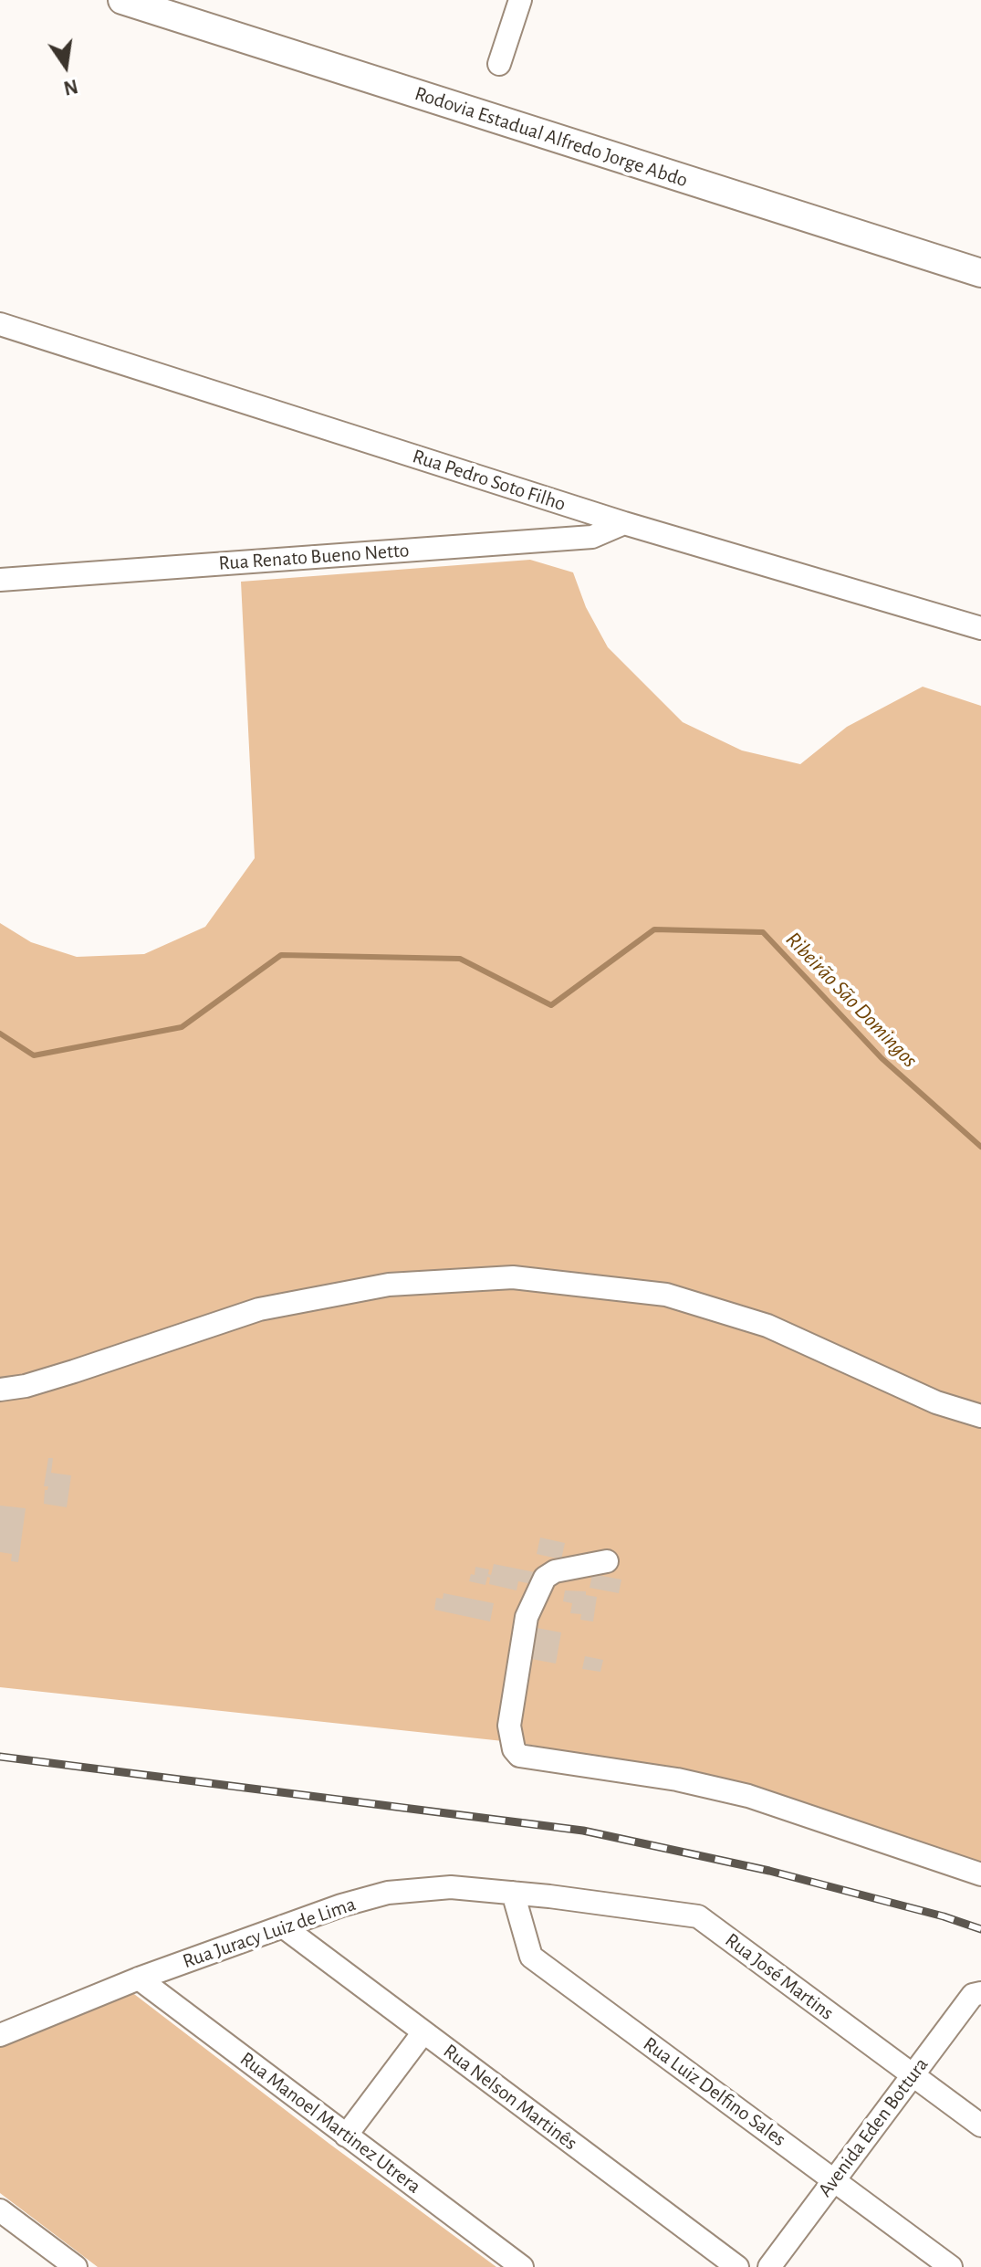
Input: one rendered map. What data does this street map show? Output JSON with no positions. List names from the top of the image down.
{
  "streets": {
    "main road": ["Rodovia Estadual Alfredo Jorge Abdo"],
    "street": [
      "Rua Pedro Soto Filho",
      "Rua Renato Bueno Netto",
      "Rua Juracy Luiz de Lima",
      "Rua José Martins",
      "Rua Luiz Delfino Sales",
      "Rua Nelson Martinês",
      "Rua Manoel Martinez Utrera",
      "Avenida Eden Bottura"
    ]
  },
  "crossings": [
    ["Rua Pedro Soto Filho", "Rua Renato Bueno Netto"],
    ["Rua Juracy Luiz de Lima", "Rua José Martins"],
    ["Rua Juracy Luiz de Lima", "Rua Luiz Delfino Sales"],
    ["Rua Juracy Luiz de Lima", "Rua Nelson Martinês"],
    ["Rua Juracy Luiz de Lima", "Rua Manoel Martinez Utrera"],
    ["Rua José Martins", "Avenida Eden Bottura"],
    ["Rua Luiz Delfino Sales", "Avenida Eden Bottura"]
  ],
  "water": ["Ribeirão São Domingos"],
  "north": "bottom"
}
